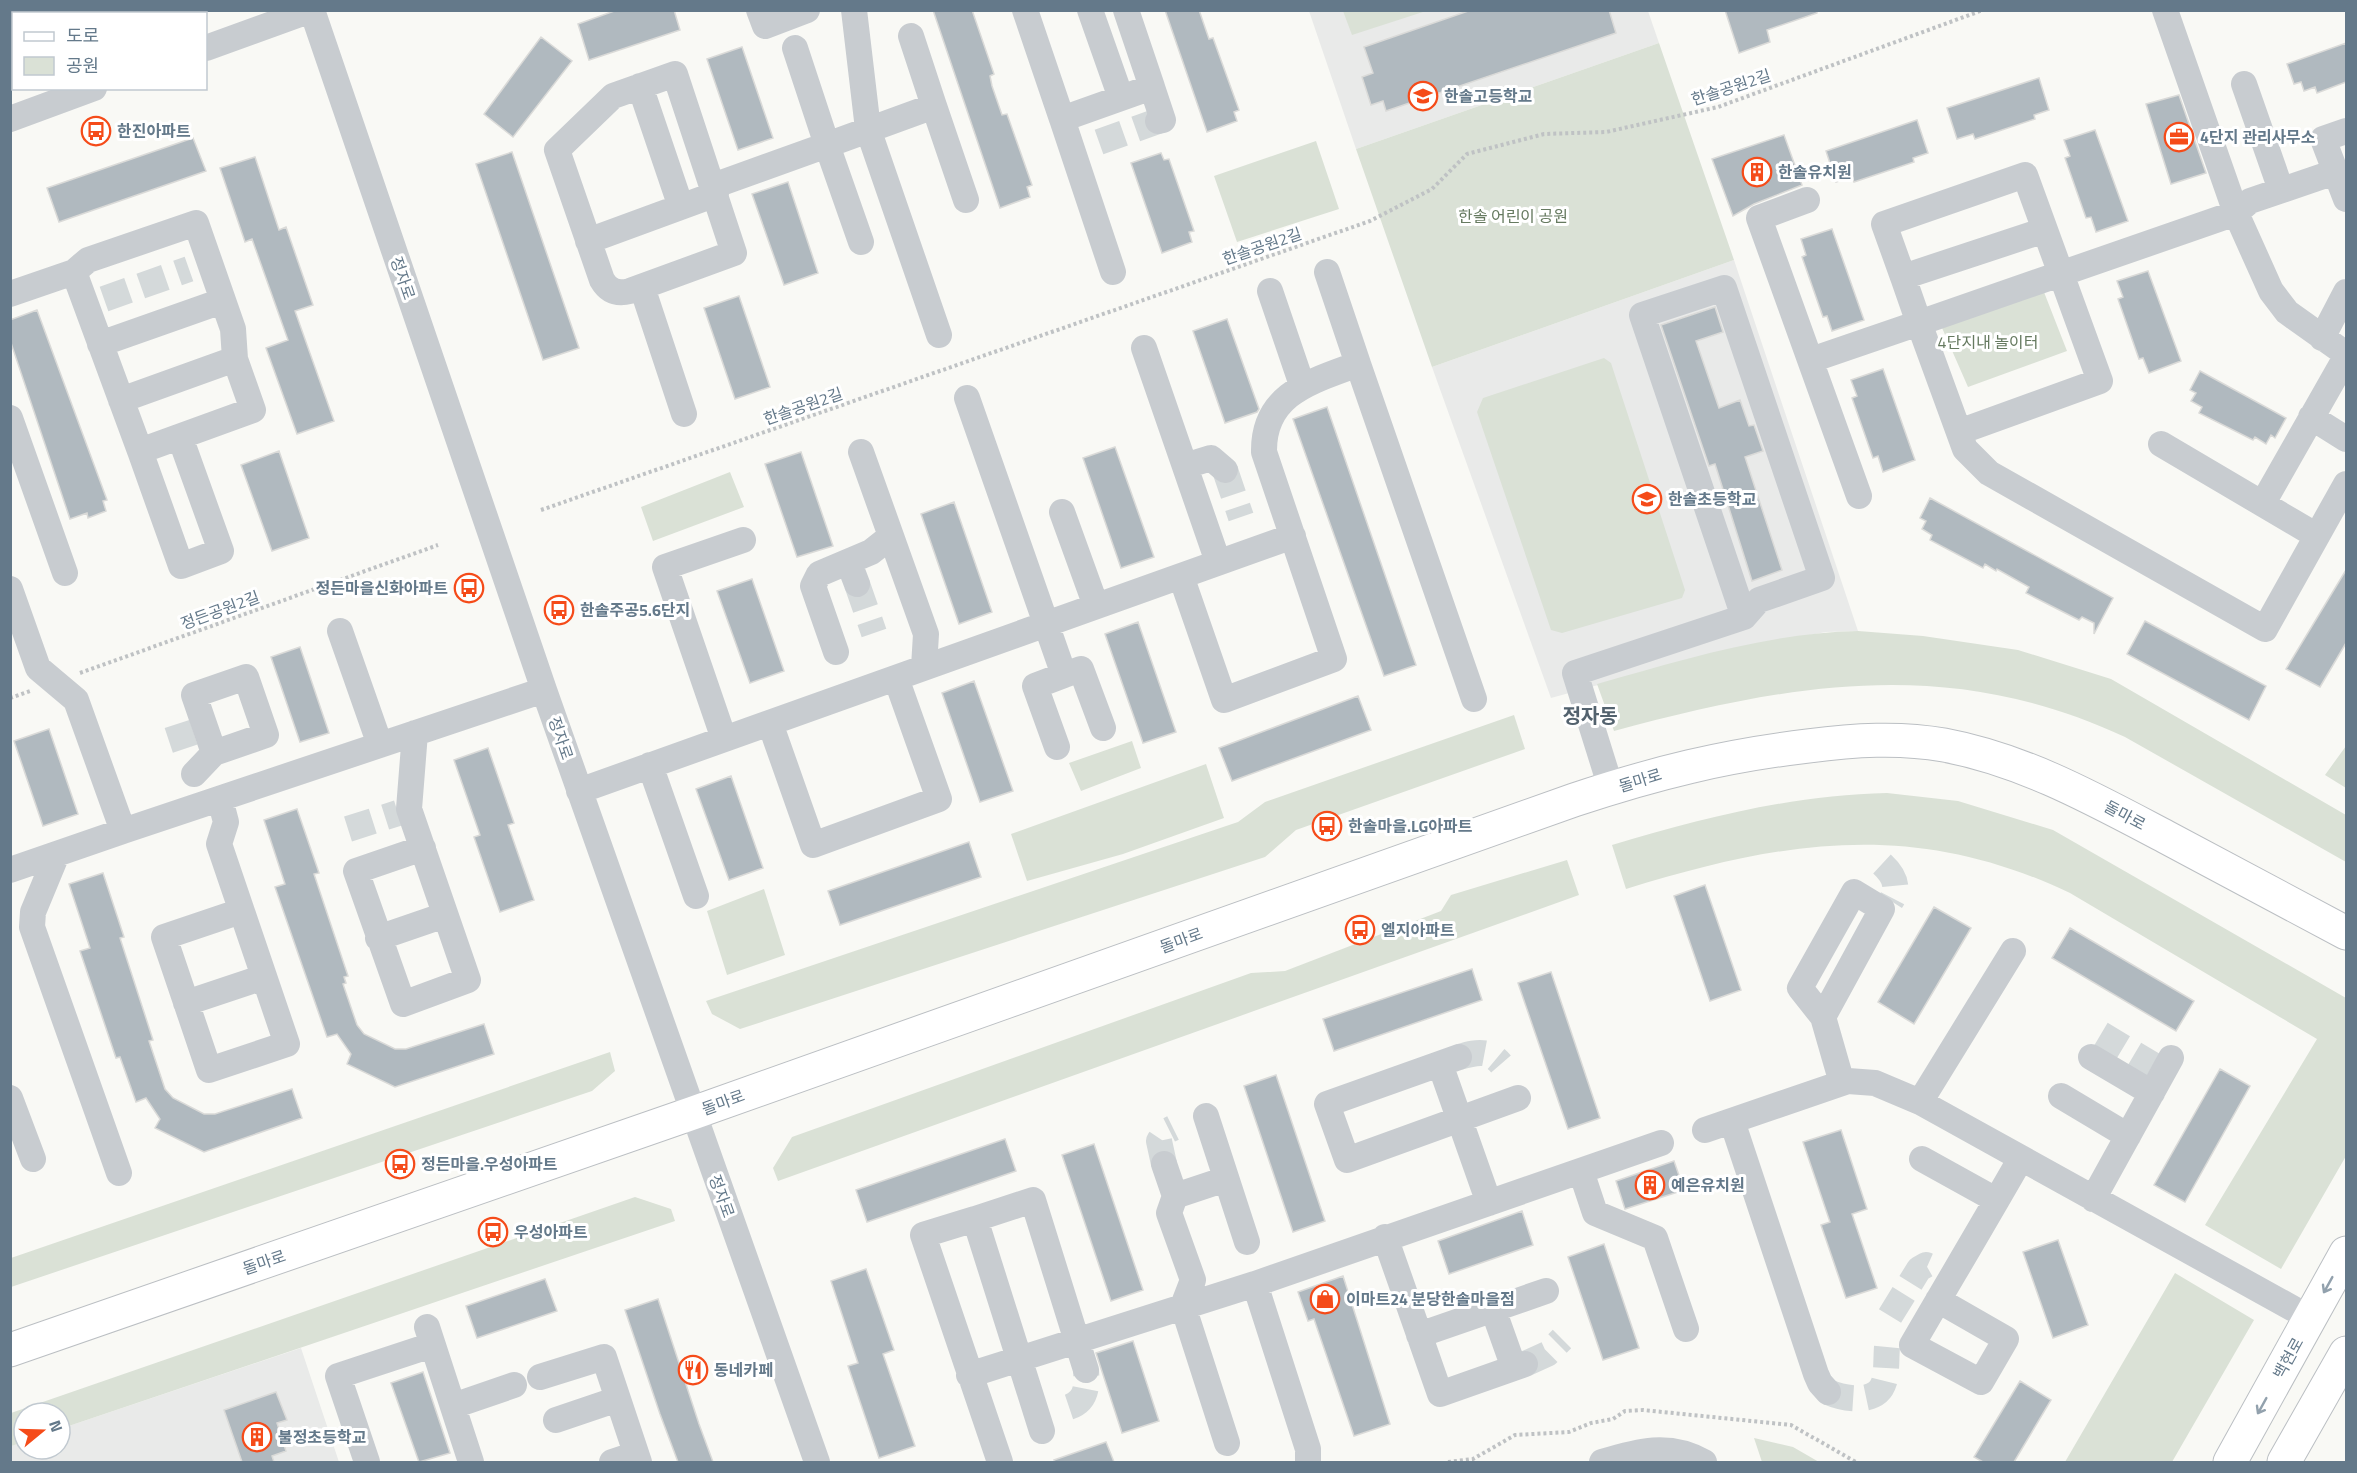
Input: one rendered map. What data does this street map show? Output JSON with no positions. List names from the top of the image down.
{
  "streets": {
    "main road": ["돌마로", "백현로"],
    "street": ["정자로"],
    "path": ["한솔공원2길", "정든공원2길"]
  },
  "crossings": [
    ["정자로", "돌마로"]
  ],
  "districts": ["정자동"],
  "parks": ["한솔 어린이 공원", "4단지내 놀이터"],
  "places": {
    "school or university": ["한솔고등학교", "한솔초등학교"],
    "bus stop": [
      "한진아파트",
      "정든마을신화아파트",
      "한솔주공5.6단지",
      "한솔마을.LG아파트",
      "엘지아파트",
      "정든마을.우성아파트",
      "우성아파트"
    ],
    "office": ["4단지 관리사무소"],
    "building": ["한솔유치원", "예은유치원", "불정초등학교"],
    "shop": ["이마트24 분당한솔마을점"],
    "restaurant": ["동네카페"]
  },
  "legend": ["도로", "공원"],
  "north": "right"
}
